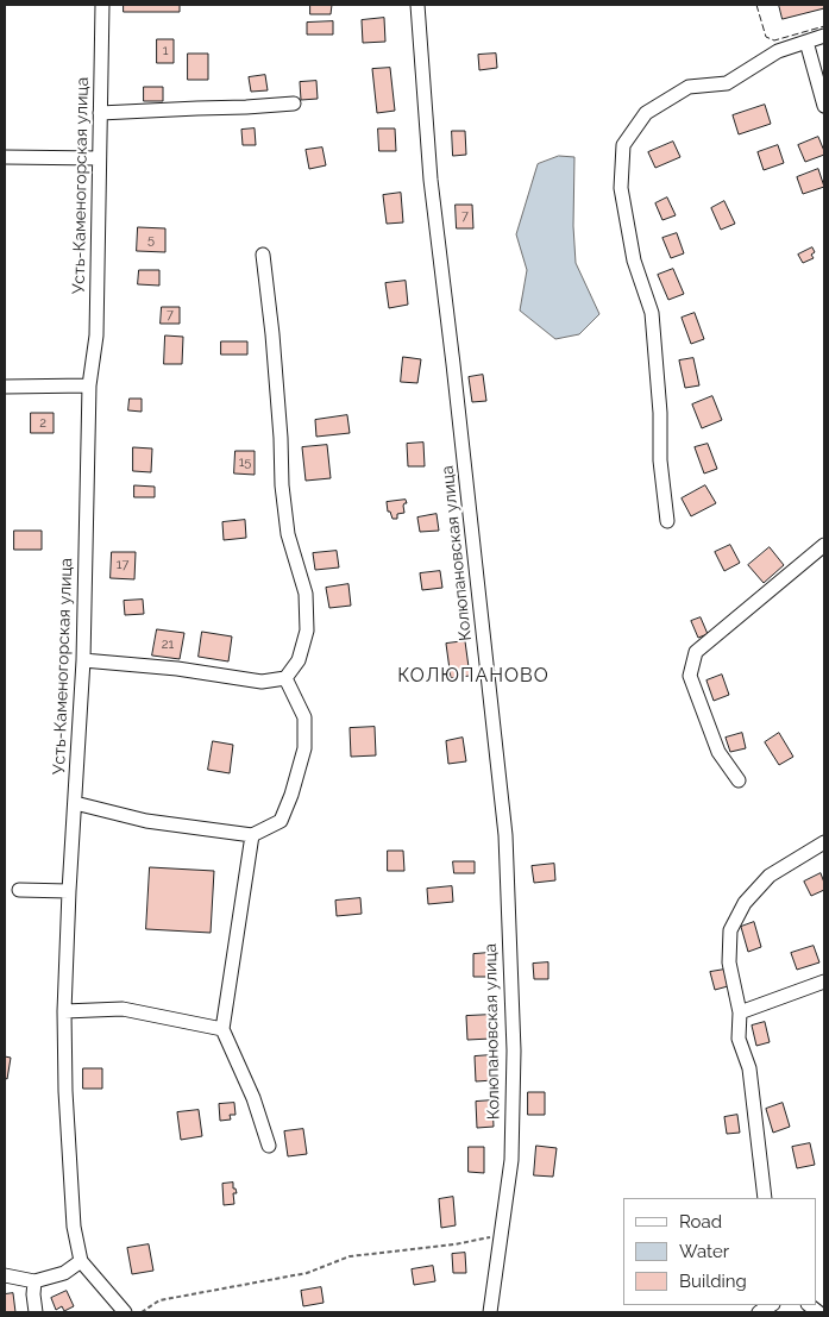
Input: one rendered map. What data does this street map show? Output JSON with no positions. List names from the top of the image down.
{
  "streets": {
    "street": ["Усть-Каменогорская улица", "Колюпановская улица"]
  },
  "districts": ["КОЛЮПАНОВО"],
  "house_numbers": [
    "1",
    "7",
    "5",
    "7",
    "2",
    "15",
    "17",
    "21"
  ],
  "legend": ["Road", "Water", "Building"]
}
